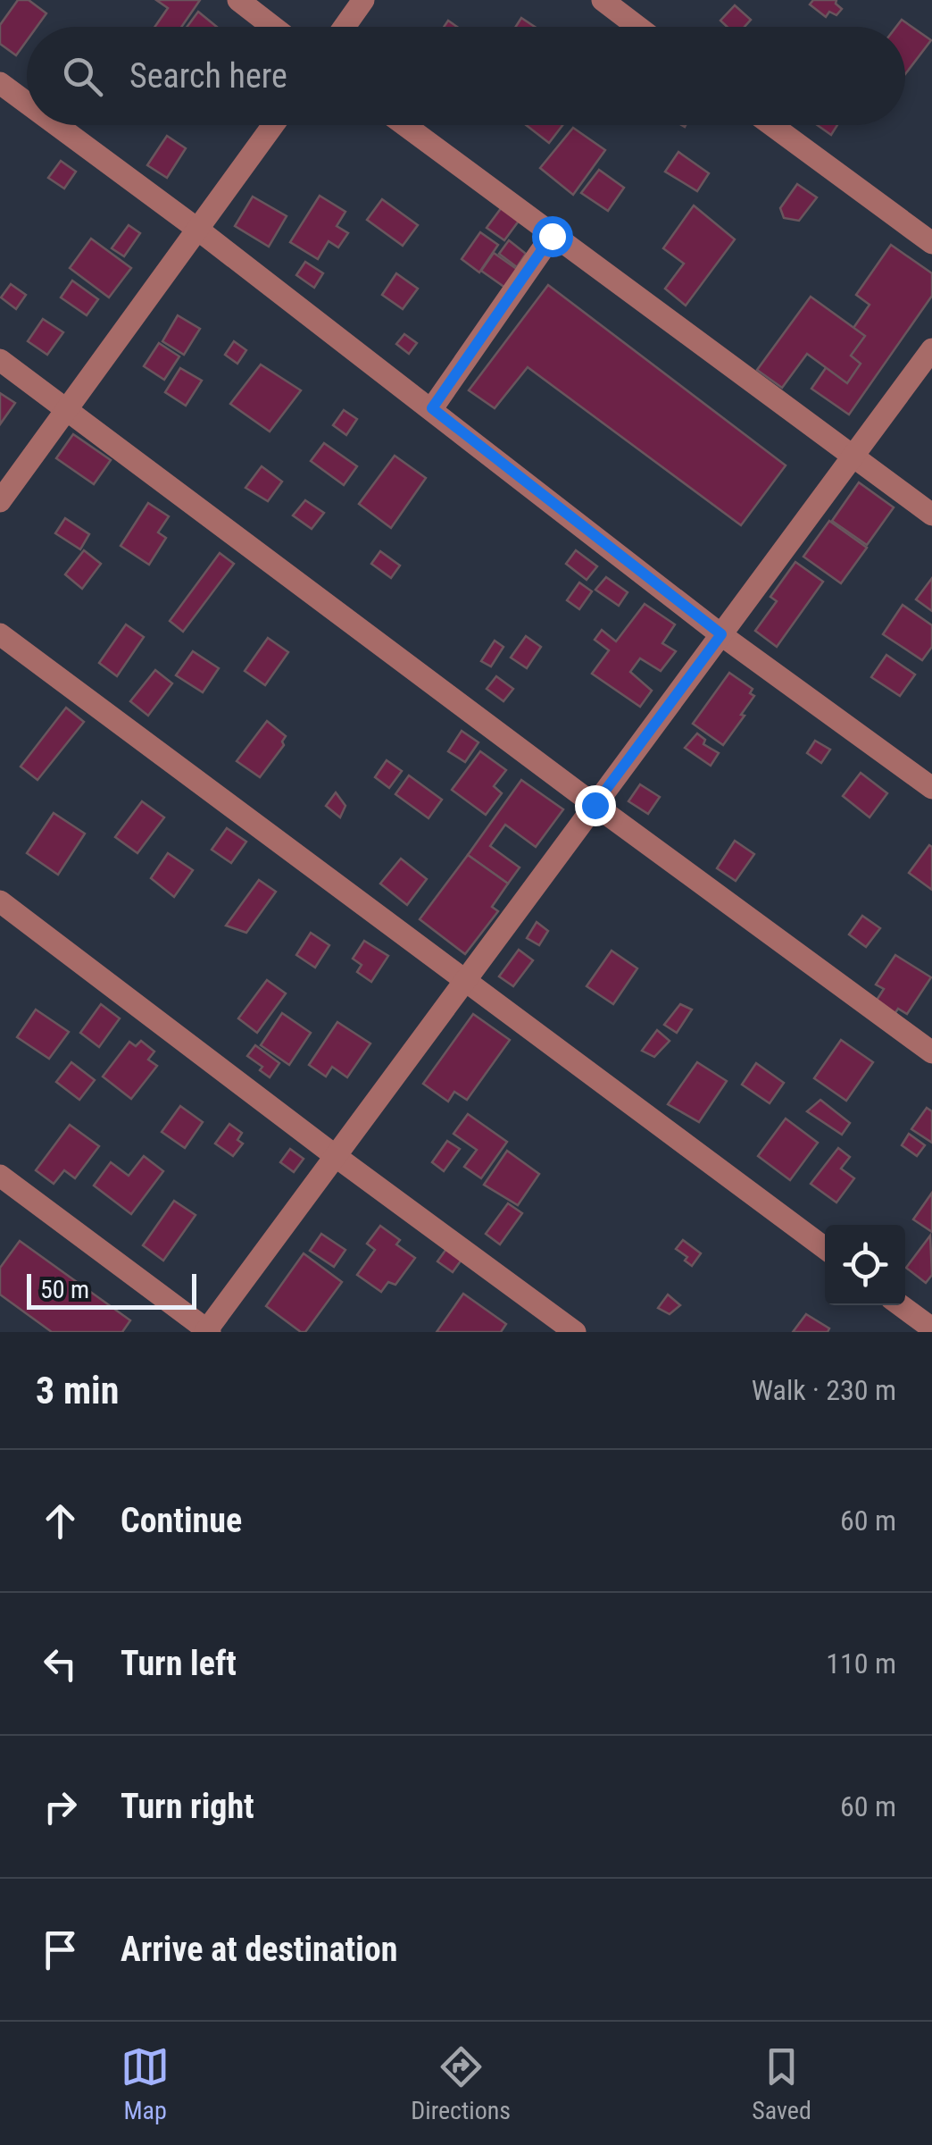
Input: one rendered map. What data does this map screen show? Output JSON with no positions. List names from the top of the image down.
{
  "scale_bar": "50 m",
  "page": {
    "search": "Search here",
    "scale": "50 m",
    "heading": ["3 min", "Walk · 230 m"],
    "list": [
      ["Continue", "60 m"],
      ["Turn left", "110 m"],
      ["Turn right", "60 m"],
      "Arrive at destination"
    ],
    "nav": ["Map", "Directions", "Saved"]
  }
}
